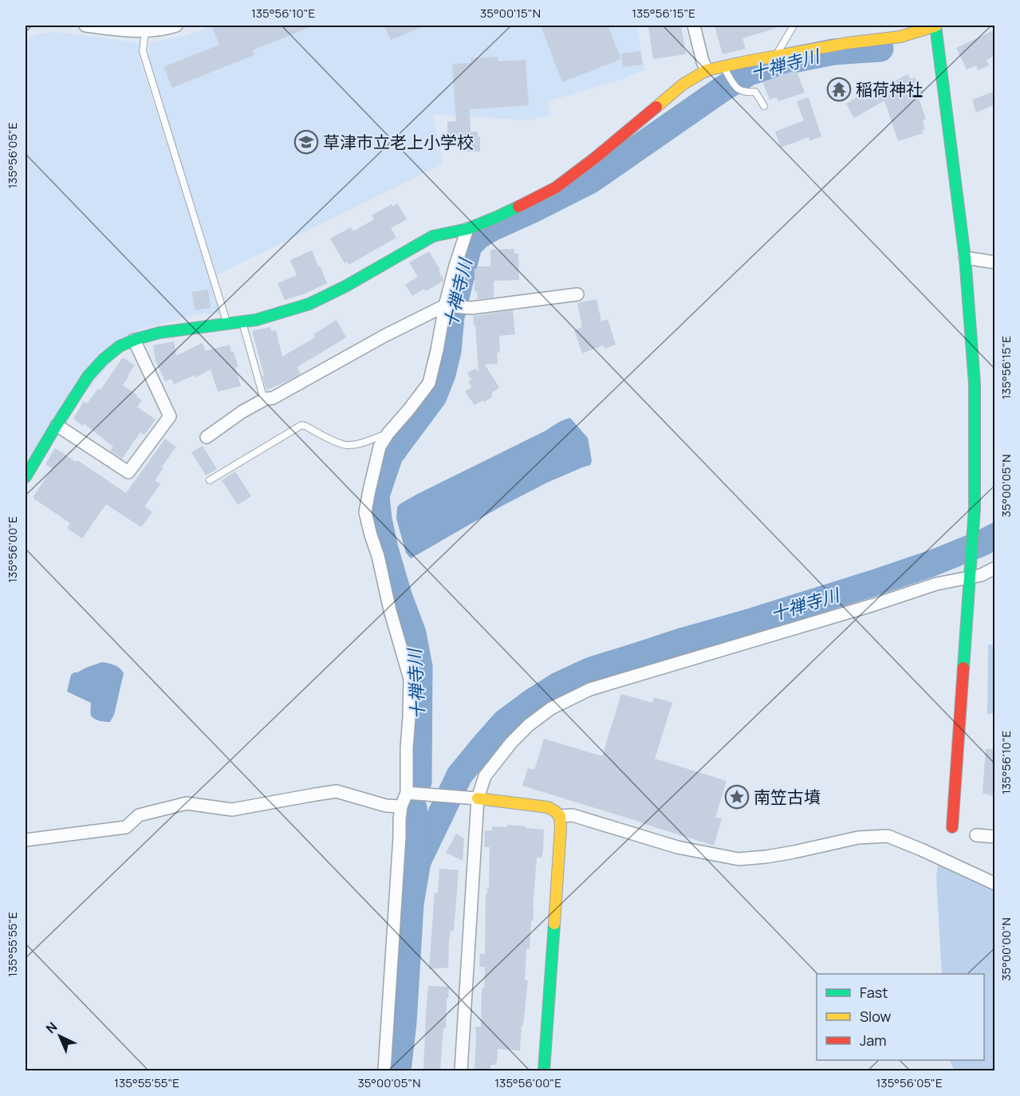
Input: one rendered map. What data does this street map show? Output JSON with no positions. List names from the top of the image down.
{
  "water": ["十禅寺川"],
  "places": {
    "temple": ["稲荷神社"],
    "school or university": ["草津市立老上小学校"],
    "place": ["南笠古墳"]
  },
  "legend": ["Fast", "Slow", "Jam"],
  "north": "top left",
  "coordinates": [
    "135°56'10\"E",
    "35°00'15\"N",
    "135°56'15\"E",
    "135°56'05\"E",
    "35°00'05\"N",
    "135°56'00\"E",
    "135°55'55\"E",
    "35°00'00\"N"
  ]
}
